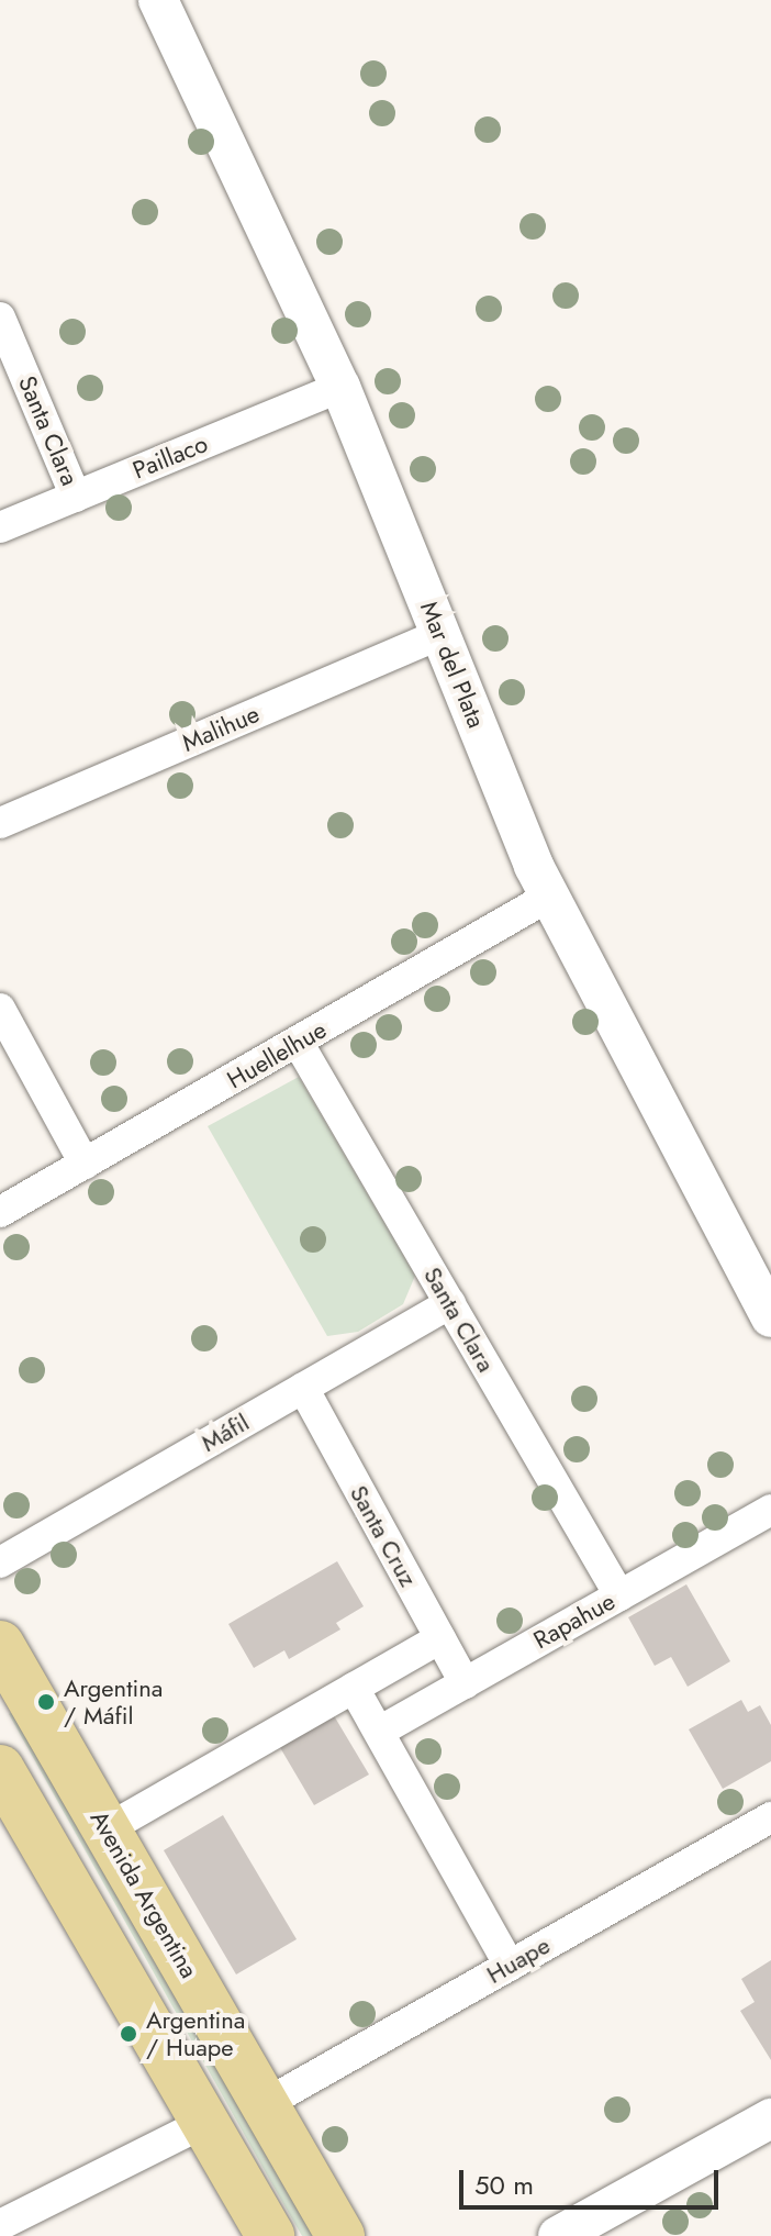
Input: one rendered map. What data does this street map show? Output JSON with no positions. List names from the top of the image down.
{
  "streets": {
    "main road": ["Avenida Argentina"],
    "street": [
      "Santa Clara",
      "Paillaco",
      "Mar del Plata",
      "Malihue",
      "Huellelhue",
      "Máfil",
      "Santa Cruz",
      "Rapahue",
      "Huape"
    ]
  },
  "crossings": [
    ["Santa Clara", "Paillaco"],
    ["Santa Clara", "Huellelhue"],
    ["Santa Clara", "Máfil"],
    ["Santa Clara", "Rapahue"],
    ["Paillaco", "Mar del Plata"],
    ["Mar del Plata", "Malihue"],
    ["Mar del Plata", "Huellelhue"],
    ["Máfil", "Santa Cruz"],
    ["Santa Cruz", "Rapahue"],
    ["Avenida Argentina", "Huape"]
  ],
  "places": ["Argentina / Máfil", "Argentina / Huape"],
  "scale_bar": "50 m"
}
